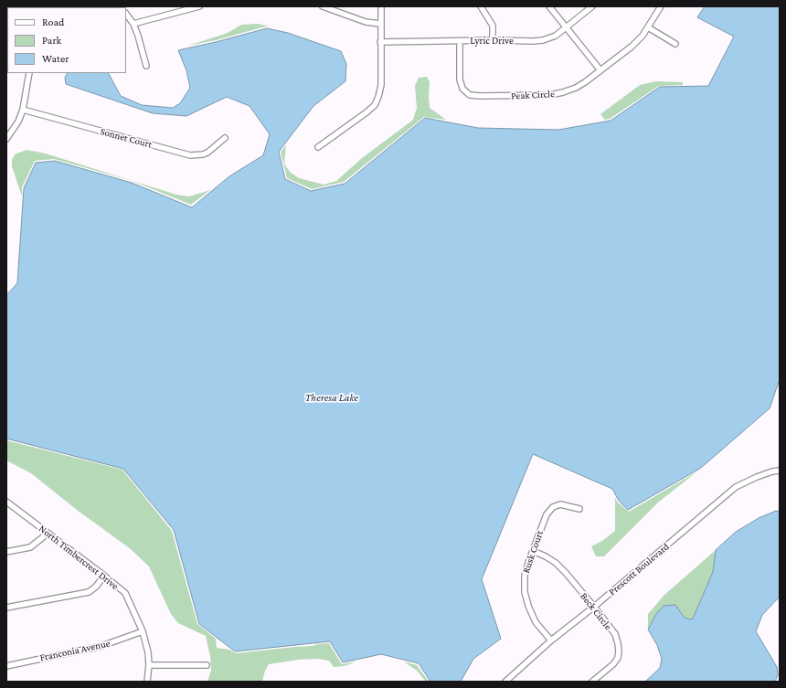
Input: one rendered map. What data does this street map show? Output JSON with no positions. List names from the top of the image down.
{
  "streets": {
    "street": [
      "Lyric Drive",
      "Peak Circle",
      "Sonnet Court",
      "Rusk Court",
      "North Timbercrest Drive",
      "Prescott Boulevard",
      "Beck Circle",
      "Franconia Avenue"
    ]
  },
  "crossings": [
    ["Lyric Drive", "Peak Circle"],
    ["Rusk Court", "Prescott Boulevard"],
    ["Rusk Court", "Beck Circle"],
    ["North Timbercrest Drive", "Franconia Avenue"],
    ["Prescott Boulevard", "Beck Circle"]
  ],
  "water": ["Theresa Lake"],
  "legend": ["Road", "Park", "Water"]
}
